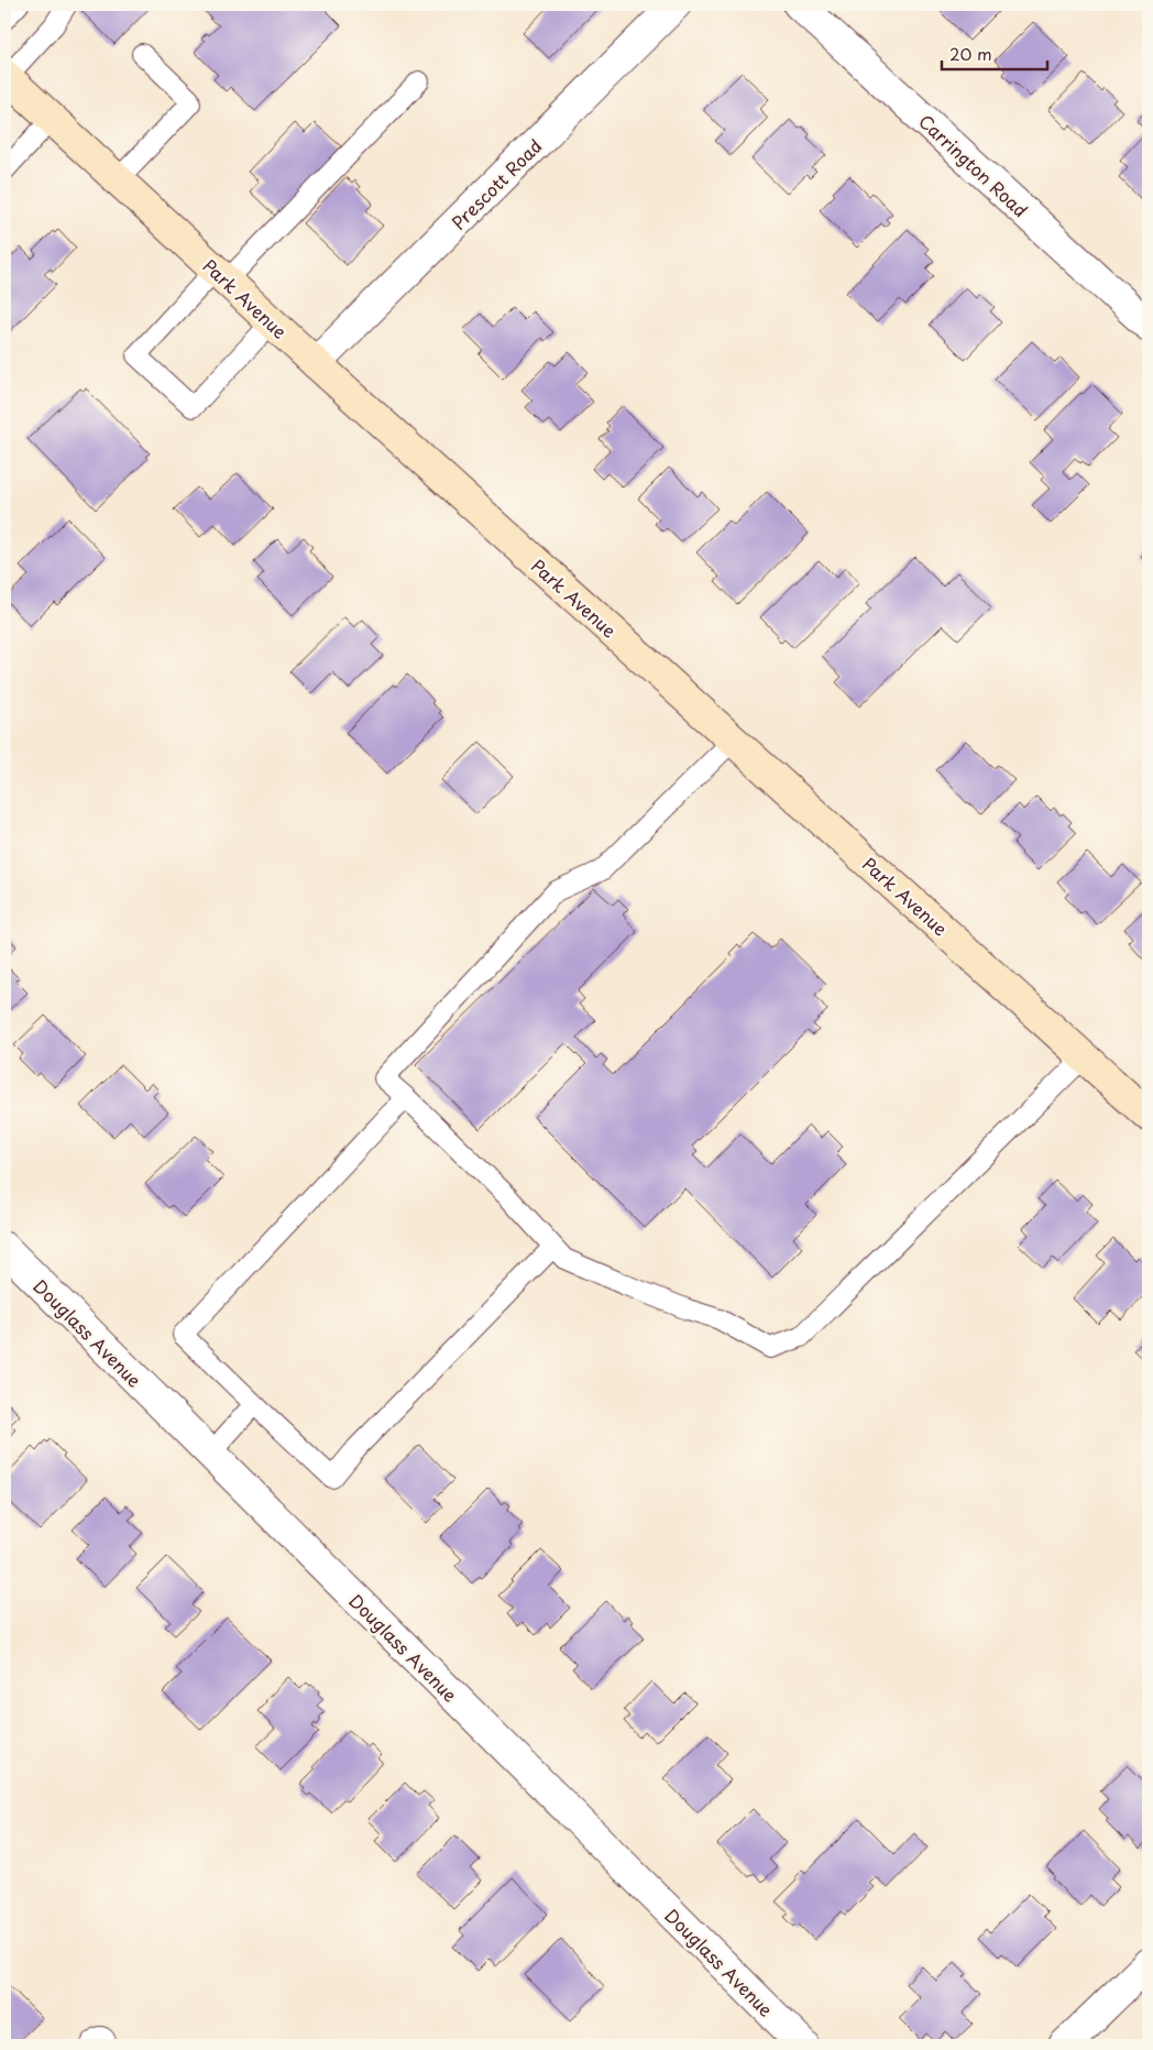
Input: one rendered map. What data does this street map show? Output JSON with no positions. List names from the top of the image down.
{
  "streets": {
    "main road": ["Park Avenue"],
    "street": ["Carrington Road", "Prescott Road", "Douglass Avenue"]
  },
  "crossings": [
    ["Prescott Road", "Park Avenue"]
  ],
  "scale_bar": "20 m"
}
